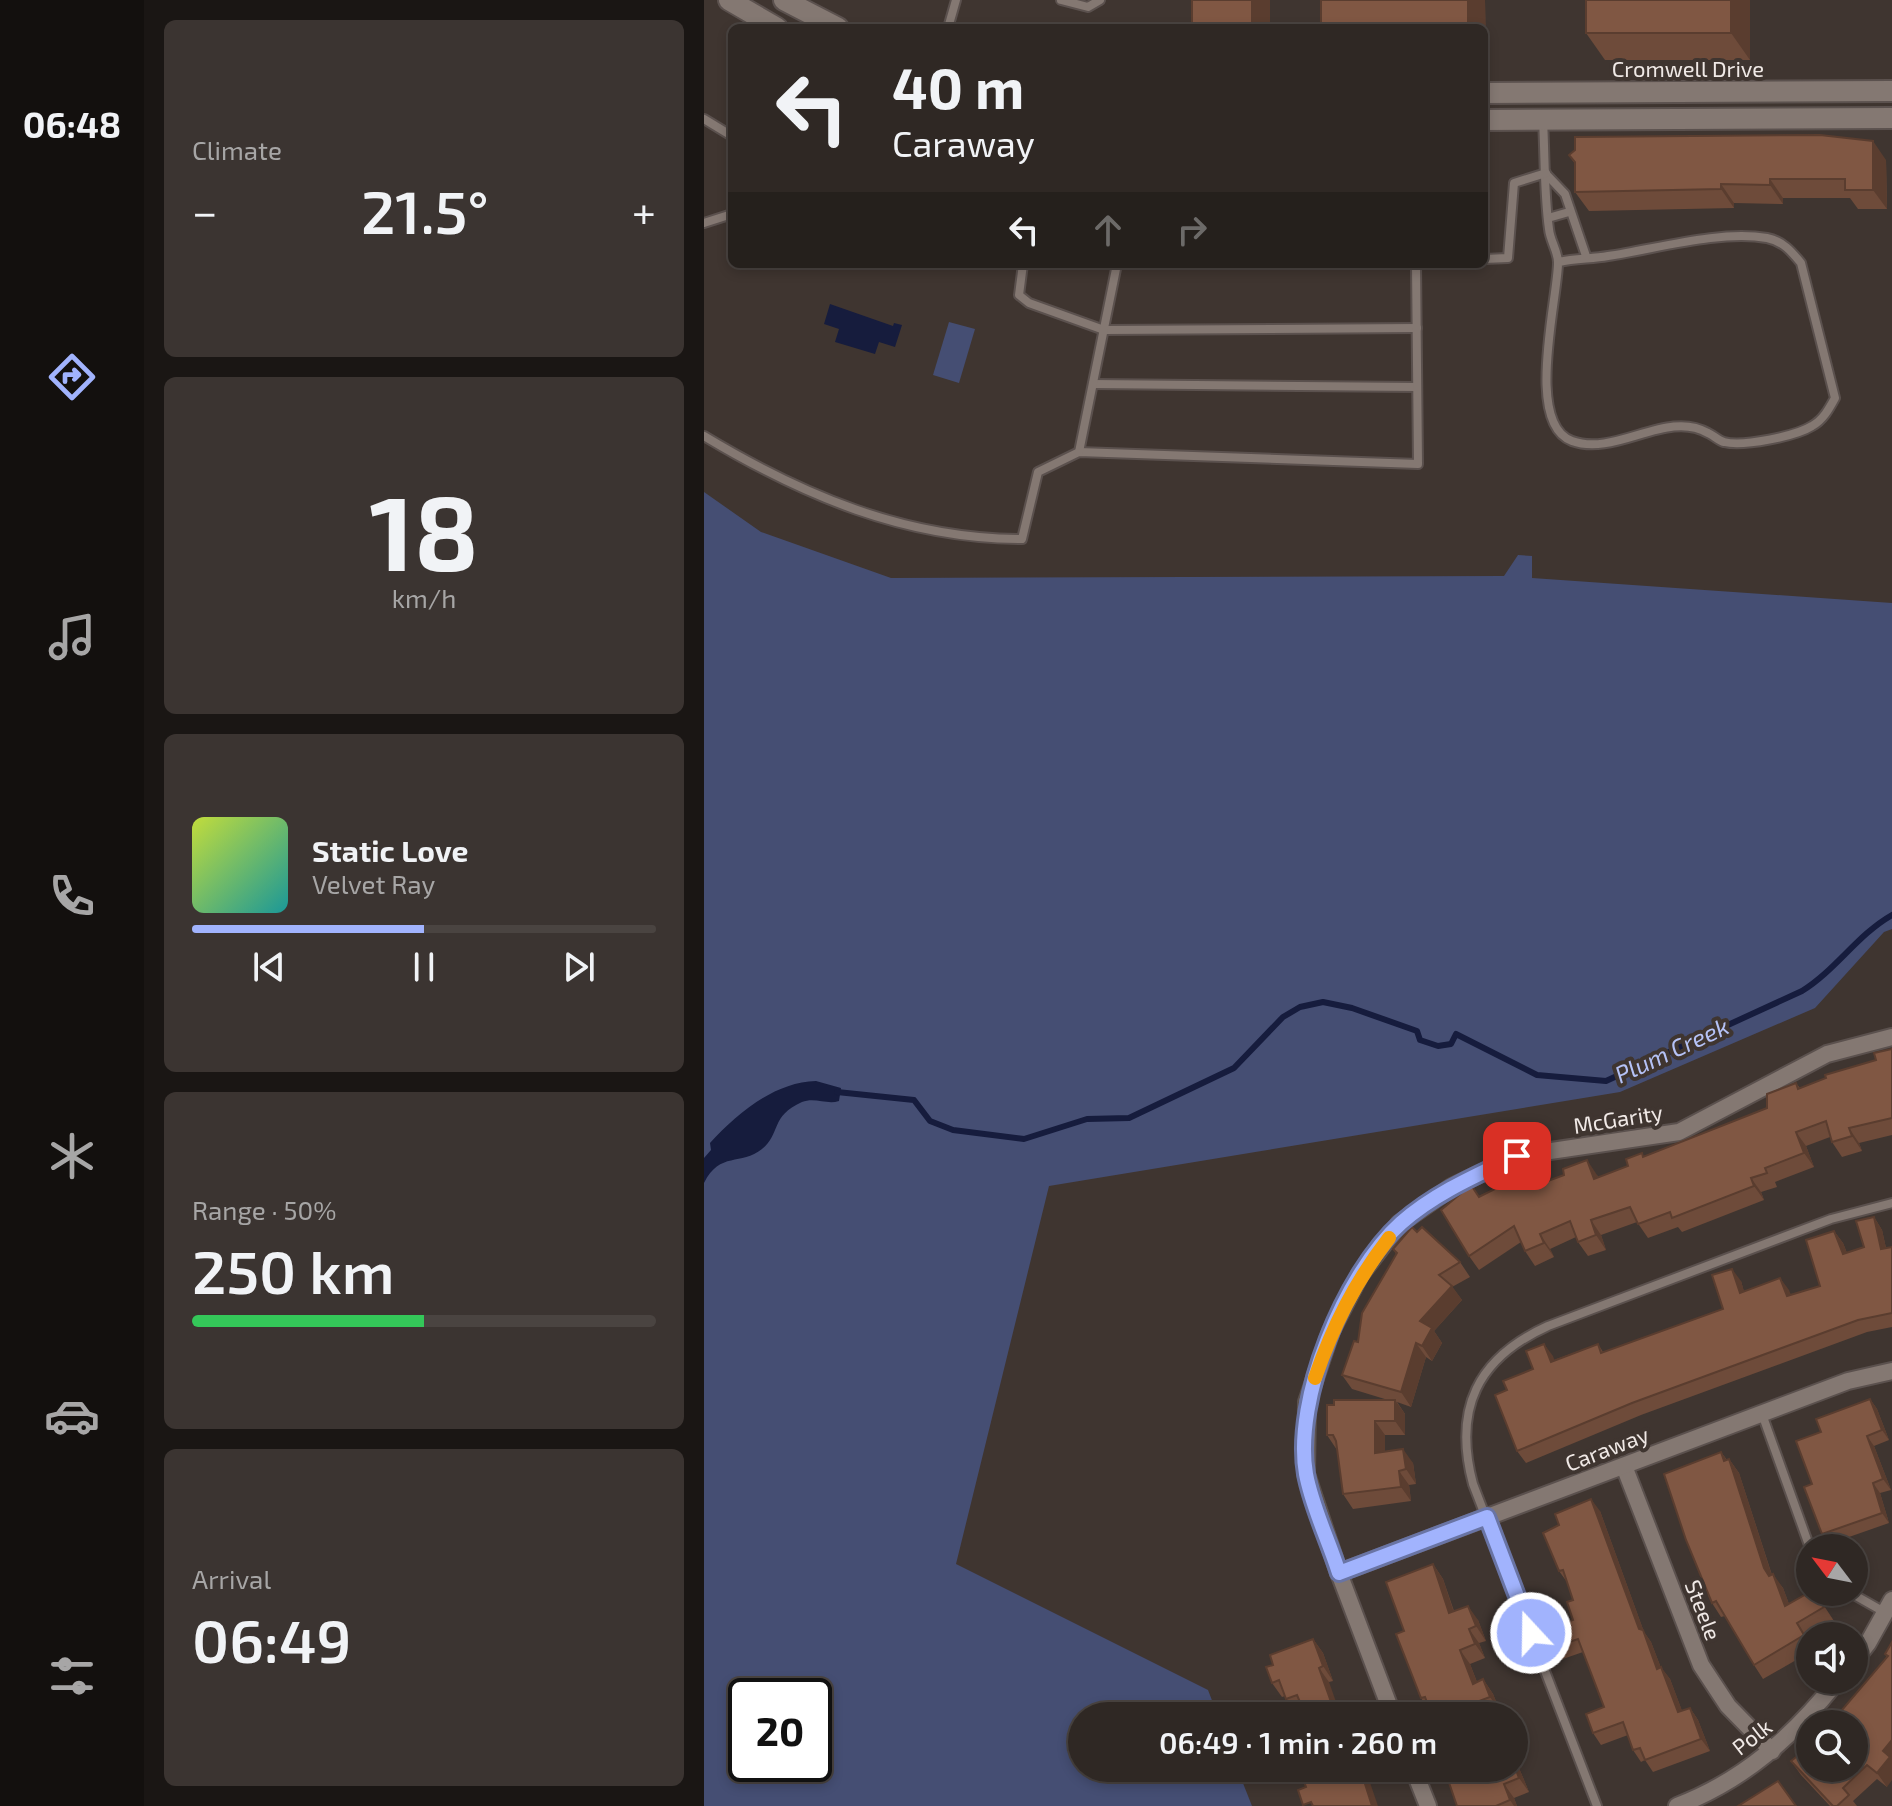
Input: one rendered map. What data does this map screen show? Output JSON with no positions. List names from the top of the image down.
{
  "streets": {
    "street": [
      "Cromwell Drive",
      "McGarity",
      "Caraway",
      "Steele",
      "Polk"
    ]
  },
  "crossings": [
    ["McGarity", "Caraway"],
    ["Caraway", "Steele"],
    ["Steele", "Polk"]
  ],
  "water": ["Plum Creek"],
  "north": "top left",
  "page": {
    "tabs": "06:48",
    "tile": [
      "Climate",
      ["18", "km/h"],
      ["Range · 50%", "250 km"],
      ["Arrival", "06:49"]
    ],
    "turn": ["40 m", "Caraway"],
    "heat": ["−", "21.5°", "+"],
    "song": ["Static Love", "Velvet Ray"],
    "limit": "20",
    "trip": "06:49 · 1 min · 260 m"
  }
}
